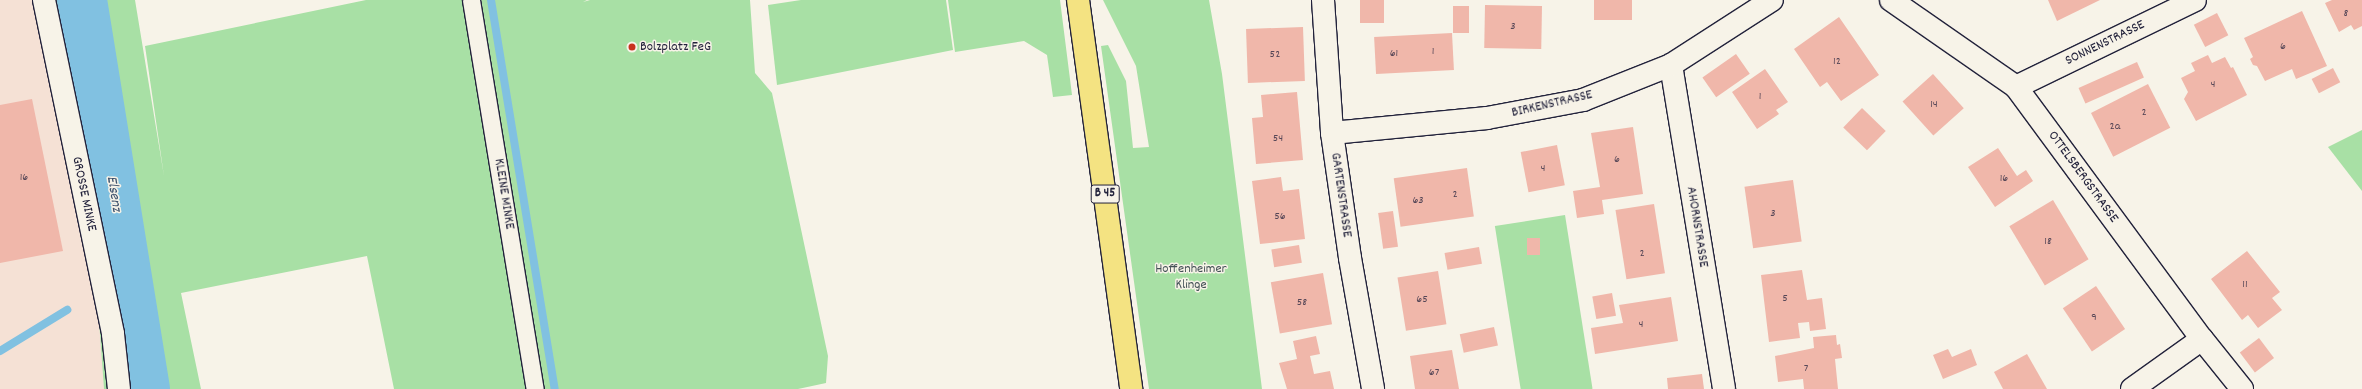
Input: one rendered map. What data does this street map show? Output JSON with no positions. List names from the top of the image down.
{
  "streets": {
    "main road": ["B 45"],
    "street": [
      "SONNENSTRASSE",
      "BIRKENSTRASSE",
      "OTTELSBERGSTRASSE",
      "GROSSE MINKE",
      "GARTENSTRASSE",
      "AHORNSTRASSE"
    ],
    "lane": ["KLEINE MINKE"]
  },
  "crossings": [
    ["SONNENSTRASSE", "OTTELSBERGSTRASSE"],
    ["BIRKENSTRASSE", "GARTENSTRASSE"],
    ["BIRKENSTRASSE", "AHORNSTRASSE"]
  ],
  "water": ["Elsenz"],
  "parks": ["Hoffenheimer Klinge"],
  "places": ["Bolzplatz FeG"],
  "house_numbers": [
    "8",
    "3",
    "6",
    "1",
    "61",
    "52",
    "12",
    "4",
    "1",
    "14",
    "2",
    "2a",
    "54",
    "6",
    "4",
    "16",
    "16",
    "2",
    "63",
    "3",
    "56",
    "18",
    "2",
    "11",
    "5",
    "65",
    "58",
    "9",
    "4",
    "7",
    "67"
  ]
}
